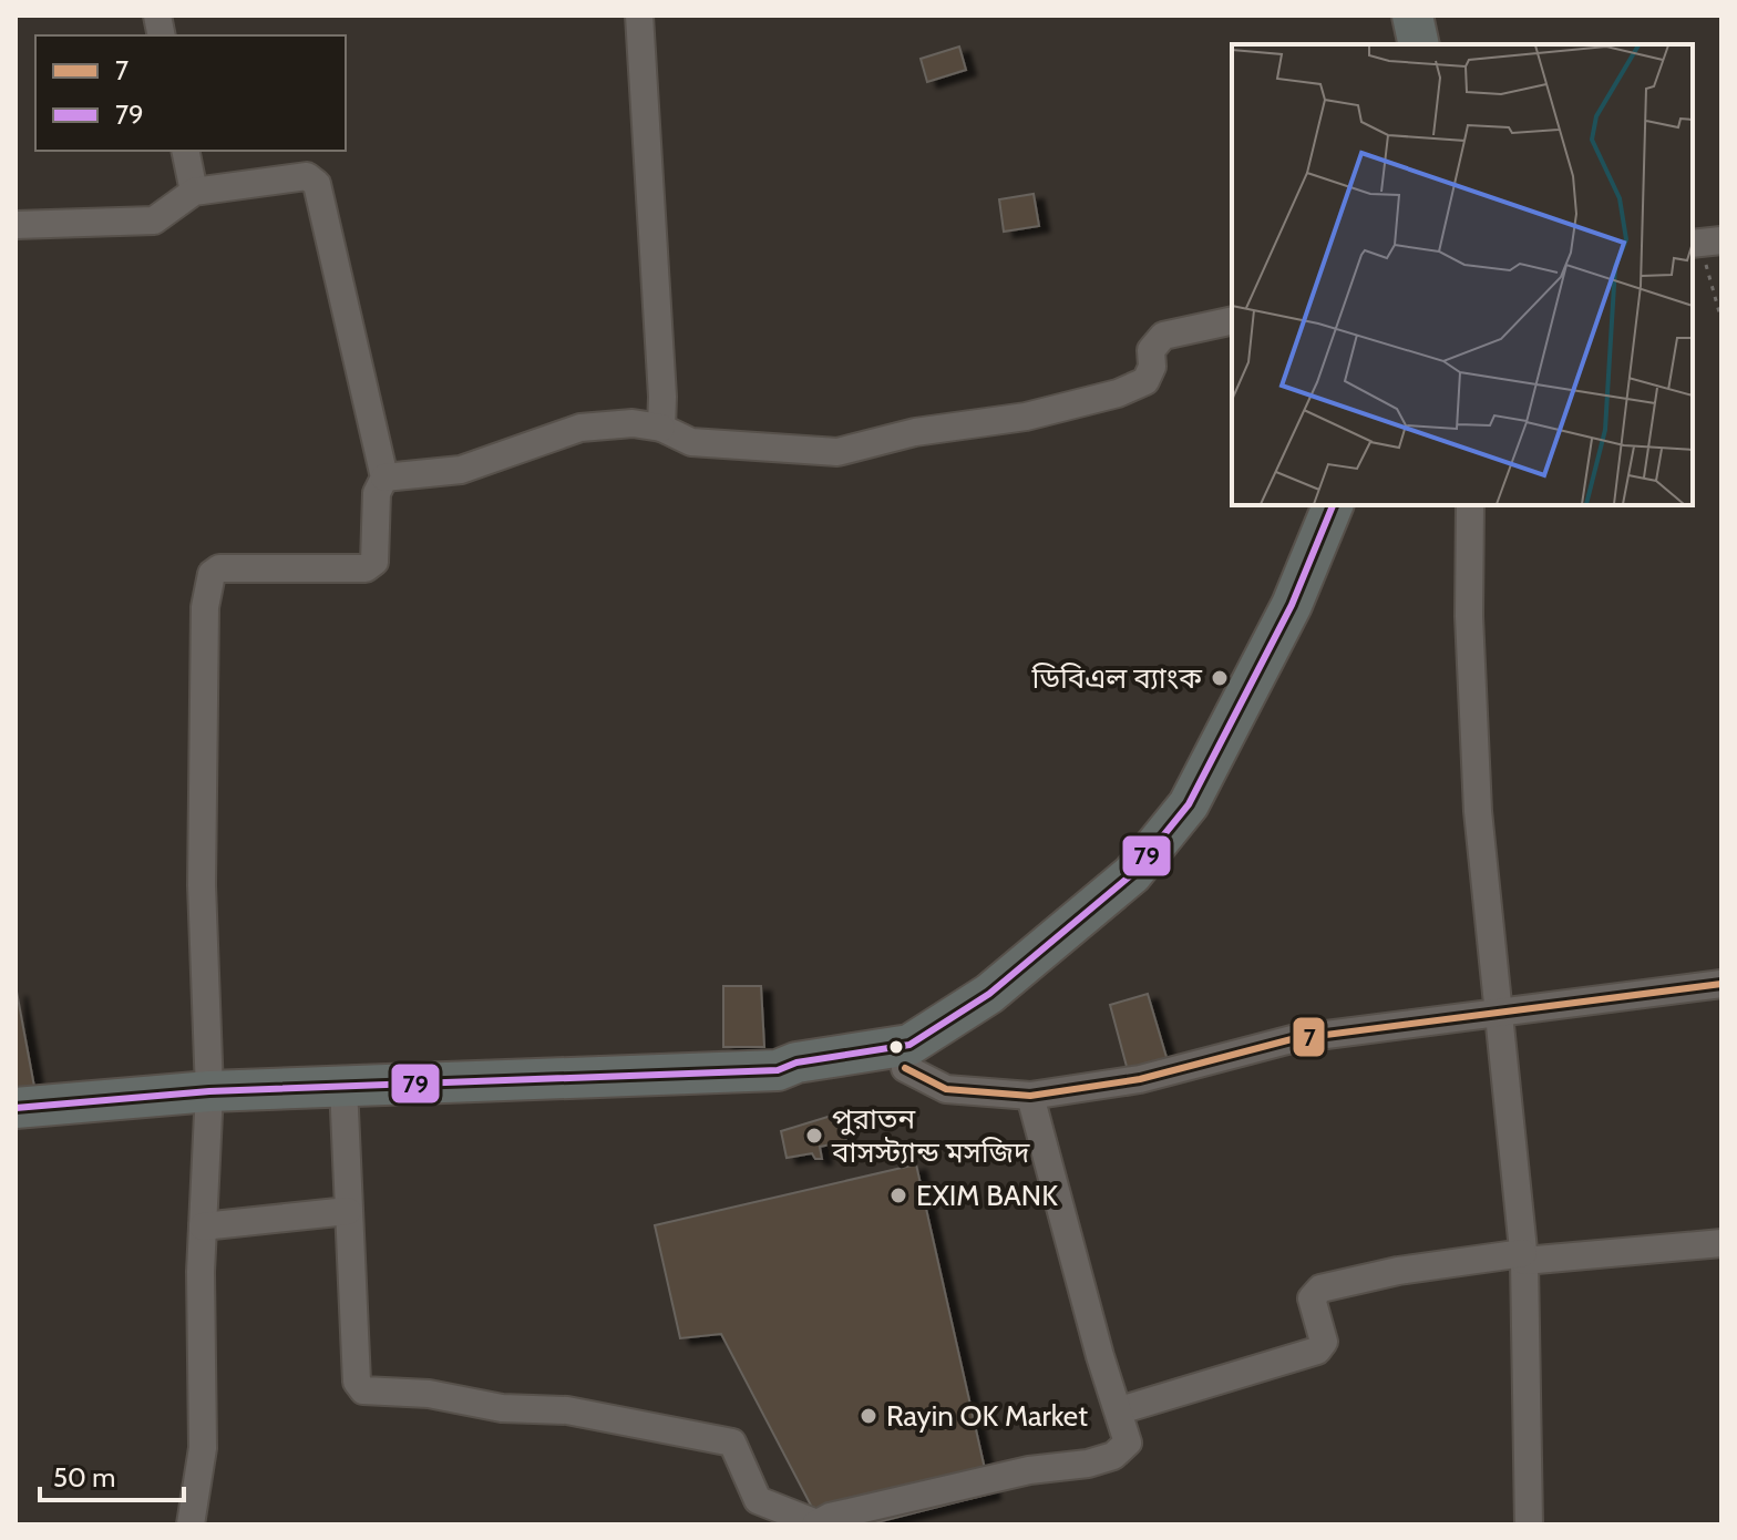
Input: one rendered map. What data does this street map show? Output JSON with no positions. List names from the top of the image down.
{
  "places": [
    "ডিবিএল ব্যাংক",
    "পুরাতন বাসস্ট্যান্ড মসজিদ",
    "EXIM BANK",
    "Rayin OK Market"
  ],
  "lines": ["transit line 79", "transit line 7"],
  "legend": ["7", "79"],
  "scale_bar": "50 m"
}
